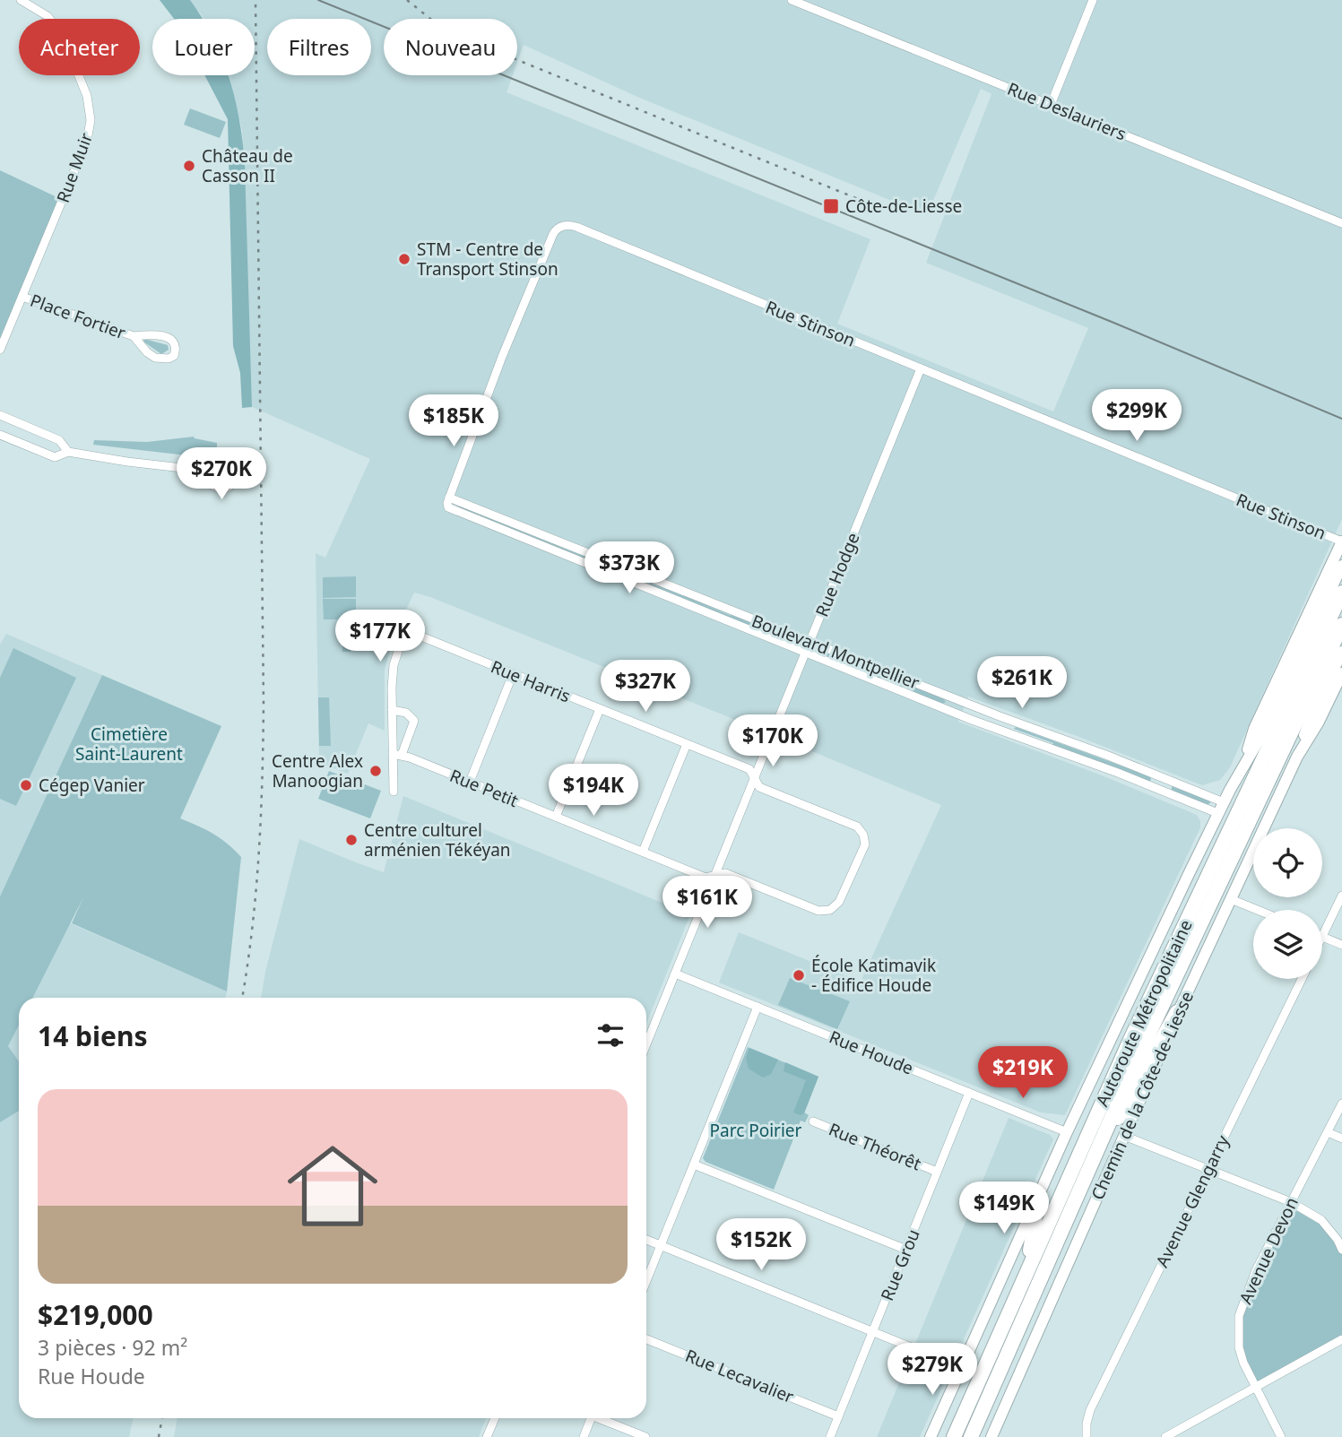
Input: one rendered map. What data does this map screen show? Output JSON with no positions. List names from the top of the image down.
{
  "streets": {
    "highway": ["Autoroute Métropolitaine"],
    "main road": ["Chemin de la Côte-de-Liesse"],
    "street": [
      "Rue Deslauriers",
      "Rue Muir",
      "Place Fortier",
      "Rue Stinson",
      "Rue Hodge",
      "Boulevard Montpellier",
      "Rue Harris",
      "Rue Petit",
      "Rue Houde",
      "Rue Théorêt",
      "Avenue Glengarry",
      "Avenue Devon",
      "Rue Grou",
      "Rue Lecavalier"
    ]
  },
  "crossings": [
    ["Rue Muir", "Place Fortier"],
    ["Rue Stinson", "Rue Hodge"],
    ["Rue Stinson", "Boulevard Montpellier"],
    ["Rue Hodge", "Boulevard Montpellier"],
    ["Rue Hodge", "Rue Harris"],
    ["Rue Hodge", "Rue Petit"],
    ["Rue Hodge", "Rue Houde"],
    ["Rue Harris", "Rue Petit"],
    ["Rue Houde", "Rue Grou"],
    ["Rue Théorêt", "Rue Grou"],
    ["Rue Grou", "Rue Lecavalier"]
  ],
  "parks": ["Cimetière Saint-Laurent", "Parc Poirier"],
  "places": {
    "other": [
      "Château de Casson II",
      "STM - Centre de Transport Stinson",
      "Centre Alex Manoogian",
      "Cégep Vanier",
      "Centre culturel arménien Tékéyan",
      "École Katimavik - Édifice Houde"
    ],
    "transit": ["Côte-de-Liesse"]
  },
  "page": {
    "chip": [
      "Acheter",
      "Louer",
      "Filtres",
      "Nouveau"
    ],
    "price": [
      "$299K",
      "$185K",
      "$270K",
      "$373K",
      "$177K",
      "$261K",
      "$327K",
      "$170K",
      "$194K",
      "$161K",
      "$219K",
      "$149K",
      "$152K",
      "$279K"
    ],
    "heading": "14 biens",
    "list": [
      {
        "name": "$219,000",
        "note": "3 pièces · 92 m² · Rue Houde"
      }
    ]
  }
}
